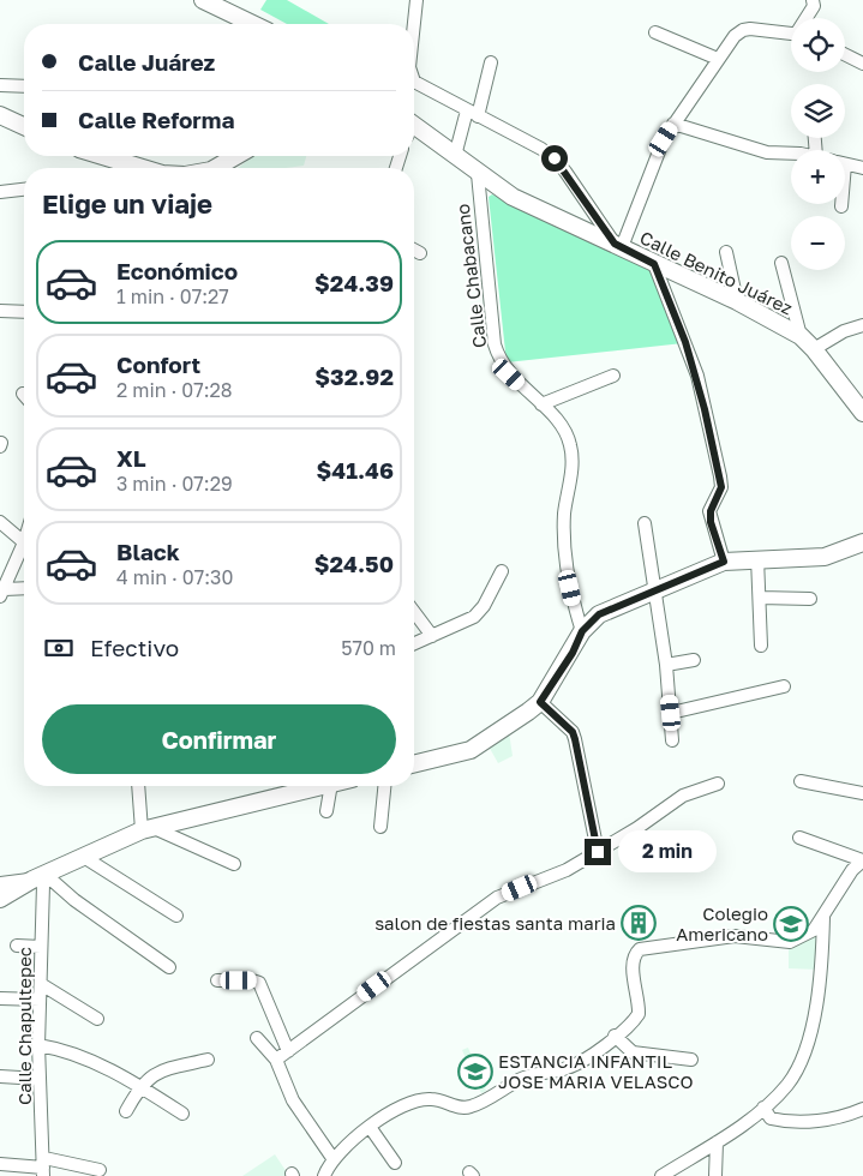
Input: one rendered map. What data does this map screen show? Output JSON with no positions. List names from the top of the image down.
{
  "streets": {
    "street": ["Calle Benito Juárez", "Calle Chabacano", "Calle Chapultepec"]
  },
  "crossings": [
    ["Calle Benito Juárez", "Calle Chabacano"]
  ],
  "places": {
    "building": ["salon de fiestas santa maria"],
    "school or university": ["Colegio Americano", "ESTANCIA INFANTIL JOSE MARIA VELASCO"]
  },
  "page": {
    "map_buttons": ["+", "−"],
    "banner": ["Calle Juárez", "Calle Reforma"],
    "heading": "Elige un viaje",
    "list": [
      {
        "name": "Económico",
        "note": "1 min · 07:27",
        "value": "$24.39"
      },
      {
        "name": "Confort",
        "note": "2 min · 07:28",
        "value": "$32.92"
      },
      {
        "name": "XL",
        "note": "3 min · 07:29",
        "value": "$41.46"
      },
      {
        "name": "Black",
        "note": "4 min · 07:30",
        "value": "$24.50"
      }
    ],
    "pay": ["Efectivo", "570 m"],
    "buttons": "Confirmar",
    "bubble": "2 min"
  }
}
